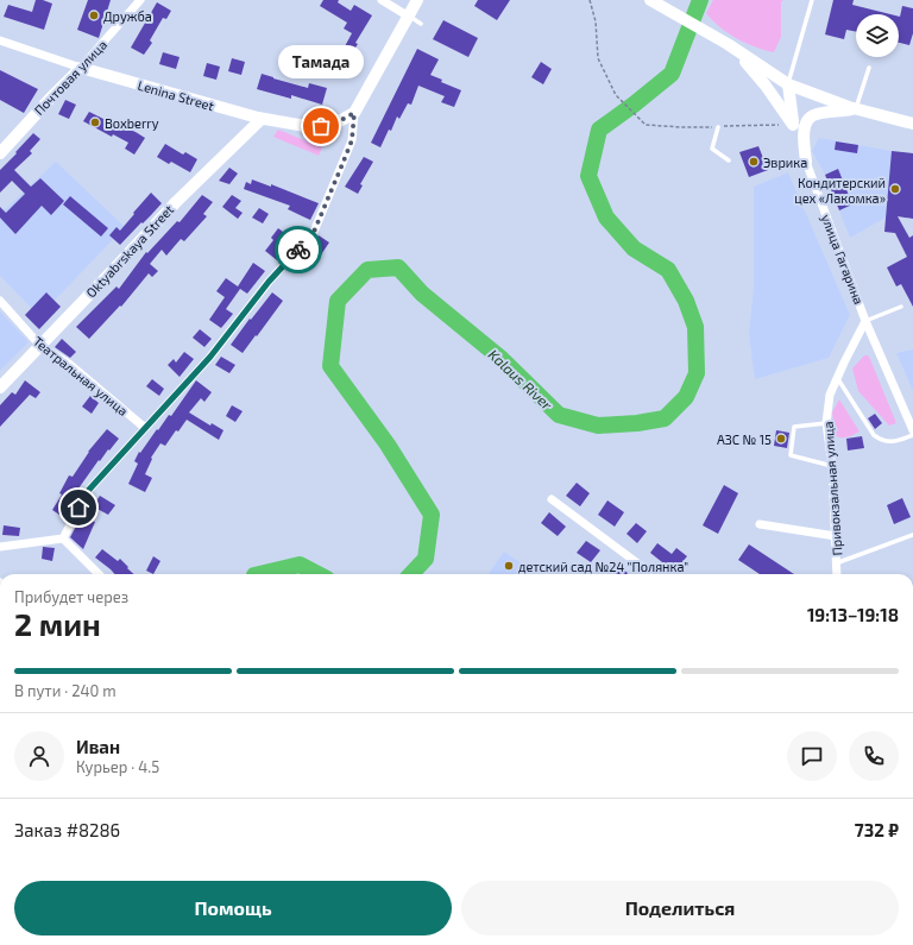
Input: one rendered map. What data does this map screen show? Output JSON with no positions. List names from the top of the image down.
{
  "streets": {
    "main road": [
      "Почтовая улица",
      "Lenina Street",
      "Oktyabrskaya Street",
      "улица Гагарина"
    ],
    "street": ["Театральная улица", "Привокзальная улица"]
  },
  "crossings": [
    ["Почтовая улица", "Lenina Street"],
    ["Lenina Street", "Oktyabrskaya Street"],
    ["Oktyabrskaya Street", "Театральная улица"],
    ["улица Гагарина", "Привокзальная улица"]
  ],
  "water": ["Kalaus River"],
  "places": [
    "Дружба",
    "Boxberry",
    "Тамада",
    "Эврика",
    "Кондитерский цех «Лакомка»",
    "АЗС № 15",
    "детский сад №24 \"Полянка\""
  ],
  "page": {
    "bubble": "Тамада",
    "heading": ["2 мин", "Прибудет через", "19:13–19:18"],
    "panel": [
      "Иван",
      "Курьер · 4.5",
      "Заказ #8286",
      "732 ₽"
    ],
    "bar": "В пути · 240 m",
    "buttons": ["Помощь", "Поделиться"]
  }
}
